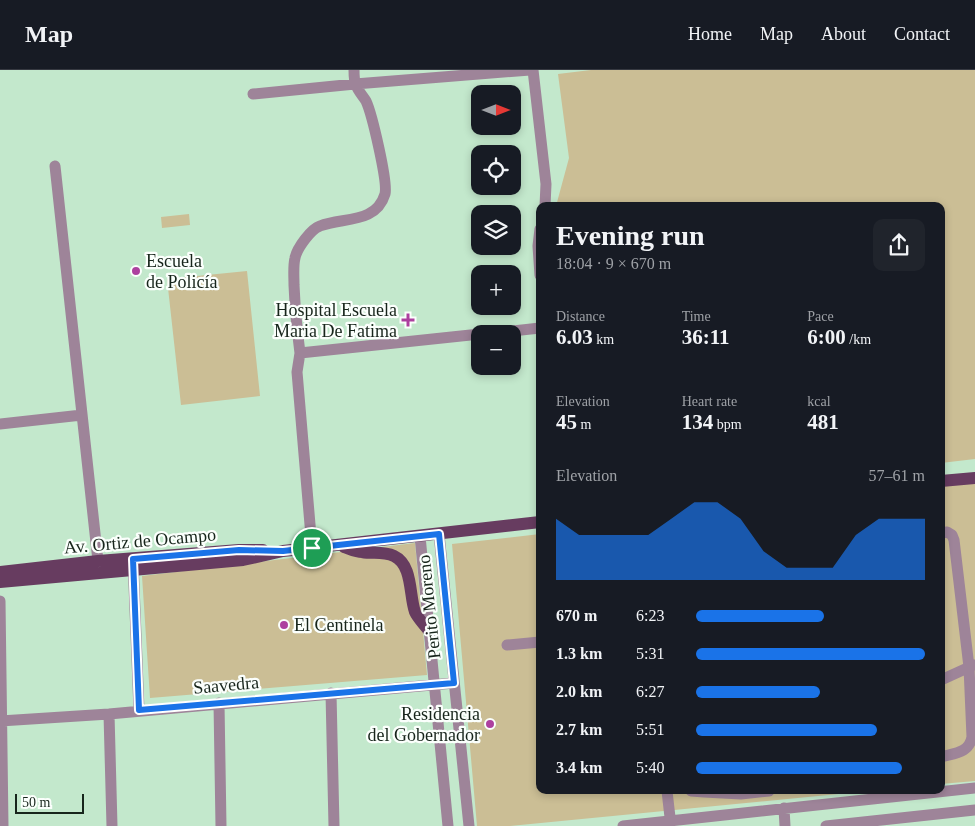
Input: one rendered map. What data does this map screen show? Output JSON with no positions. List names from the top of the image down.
{
  "streets": {
    "main road": ["Av. Ortiz de Ocampo"],
    "street": ["Perito Moreno", "Saavedra"]
  },
  "crossings": [
    ["Av. Ortiz de Ocampo", "Perito Moreno"],
    ["Perito Moreno", "Saavedra"]
  ],
  "places": {
    "other": ["Escuela de Policía", "El Centinela", "Residencia del Gobernador"],
    "health": ["Hospital Escuela Maria De Fatima"]
  },
  "scale_bar": "50 m",
  "north": "right",
  "page": {
    "header": "Map",
    "nav": [
      "Home",
      "Map",
      "About",
      "Contact"
    ],
    "map_buttons": ["+", "−"],
    "heading": ["Evening run", "18:04 · 9 × 670 m"],
    "stats": [
      ["Distance", "6.03 km"],
      ["Time", "36:11"],
      ["Pace", "6:00 /km"],
      ["Elevation", "45 m"],
      ["Heart rate", "134 bpm"],
      ["kcal", "481"]
    ],
    "chart": ["Elevation", "57–61 m"],
    "list": [
      {
        "name": "670 m",
        "note": "6:23"
      },
      {
        "name": "1.3 km",
        "note": "5:31"
      },
      {
        "name": "2.0 km",
        "note": "6:27"
      },
      {
        "name": "2.7 km",
        "note": "5:51"
      },
      {
        "name": "3.4 km",
        "note": "5:40"
      }
    ],
    "scale": "50 m"
  }
}
